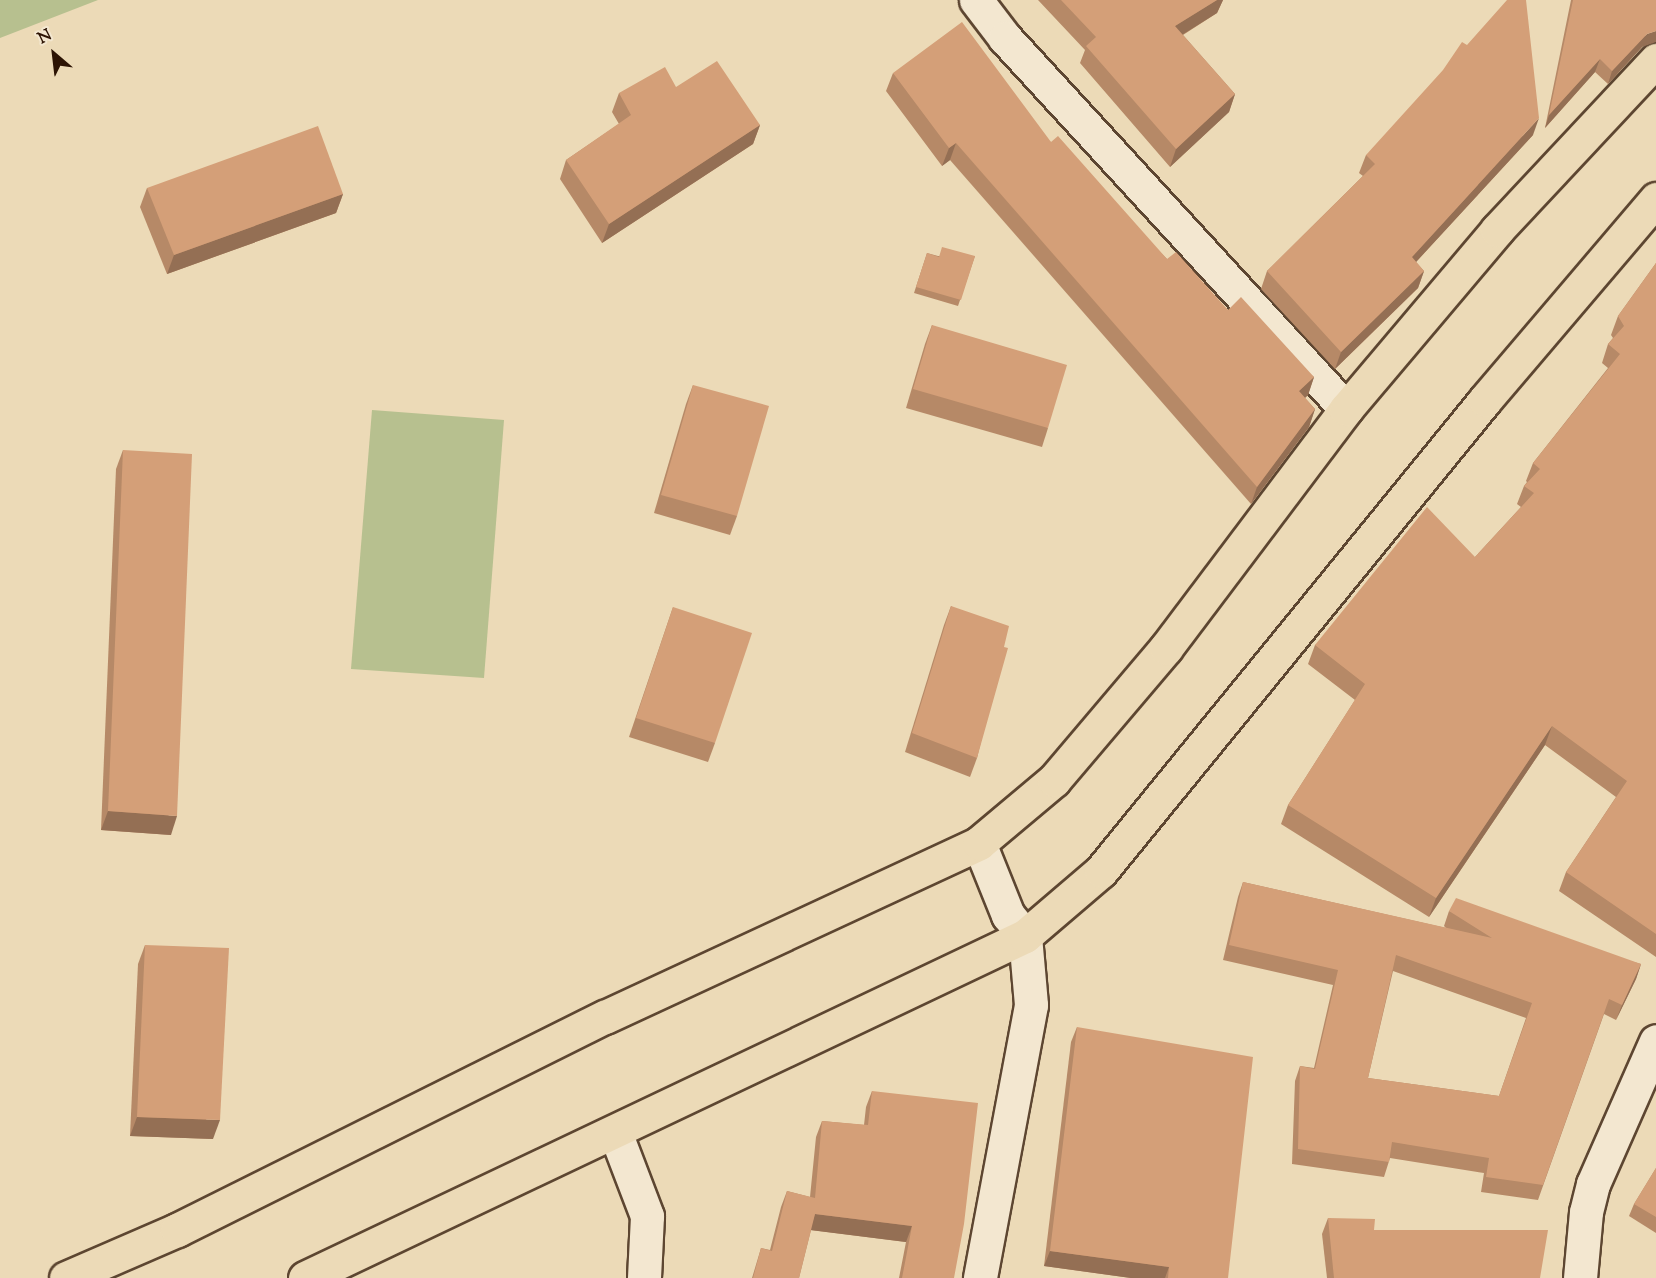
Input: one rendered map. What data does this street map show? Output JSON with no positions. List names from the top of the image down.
{
  "north": "top left"
}
